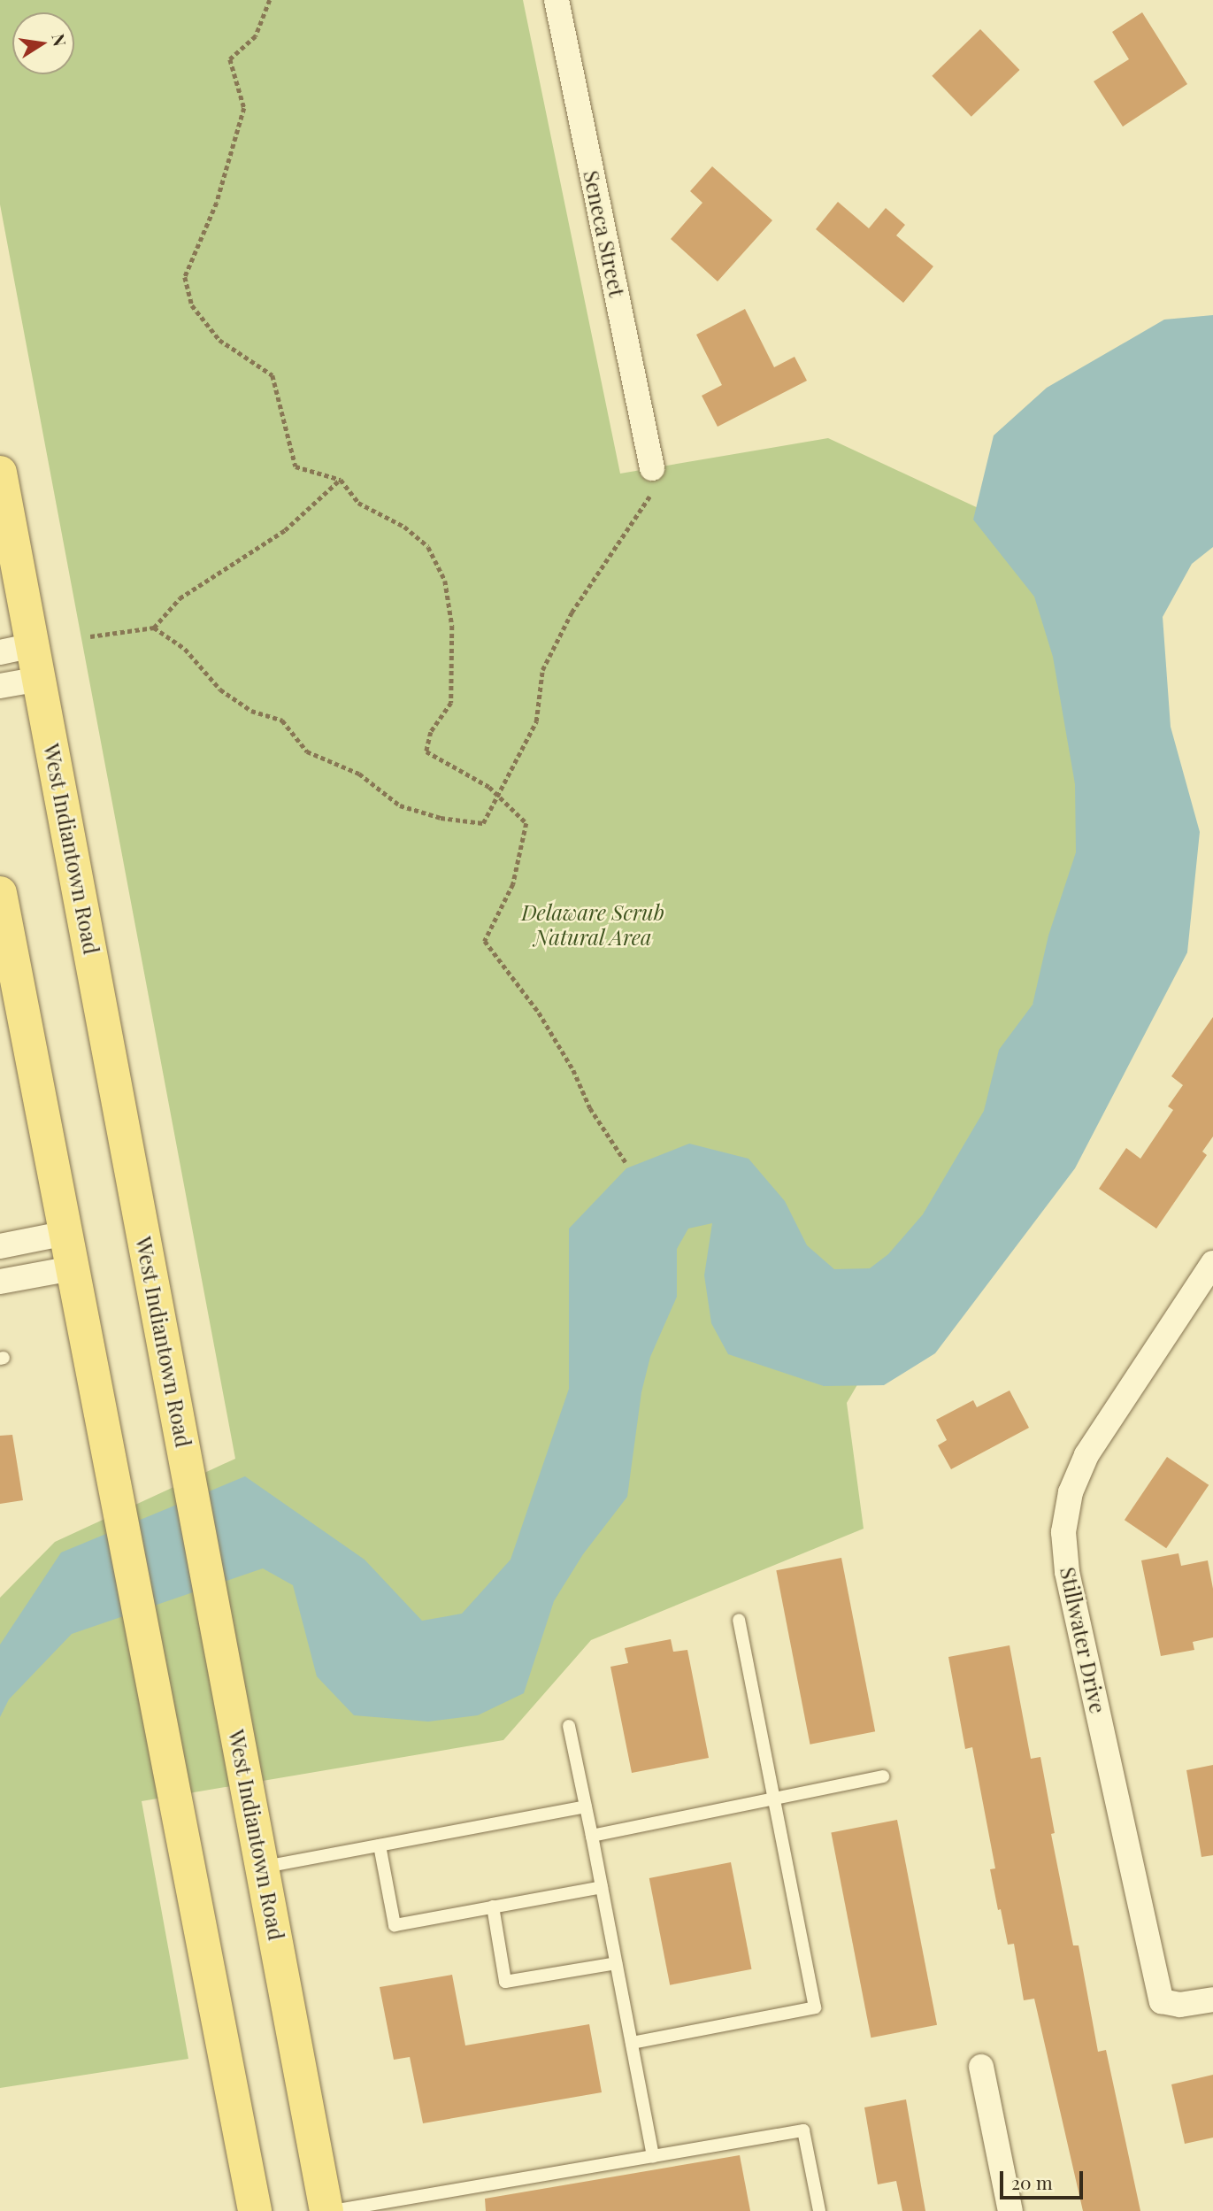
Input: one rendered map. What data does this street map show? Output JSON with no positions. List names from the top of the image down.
{
  "streets": {
    "main road": ["West Indiantown Road"],
    "street": ["Seneca Street", "Stillwater Drive"]
  },
  "parks": ["Delaware Scrub Natural Area"],
  "scale_bar": "20 m",
  "north": "right"
}
